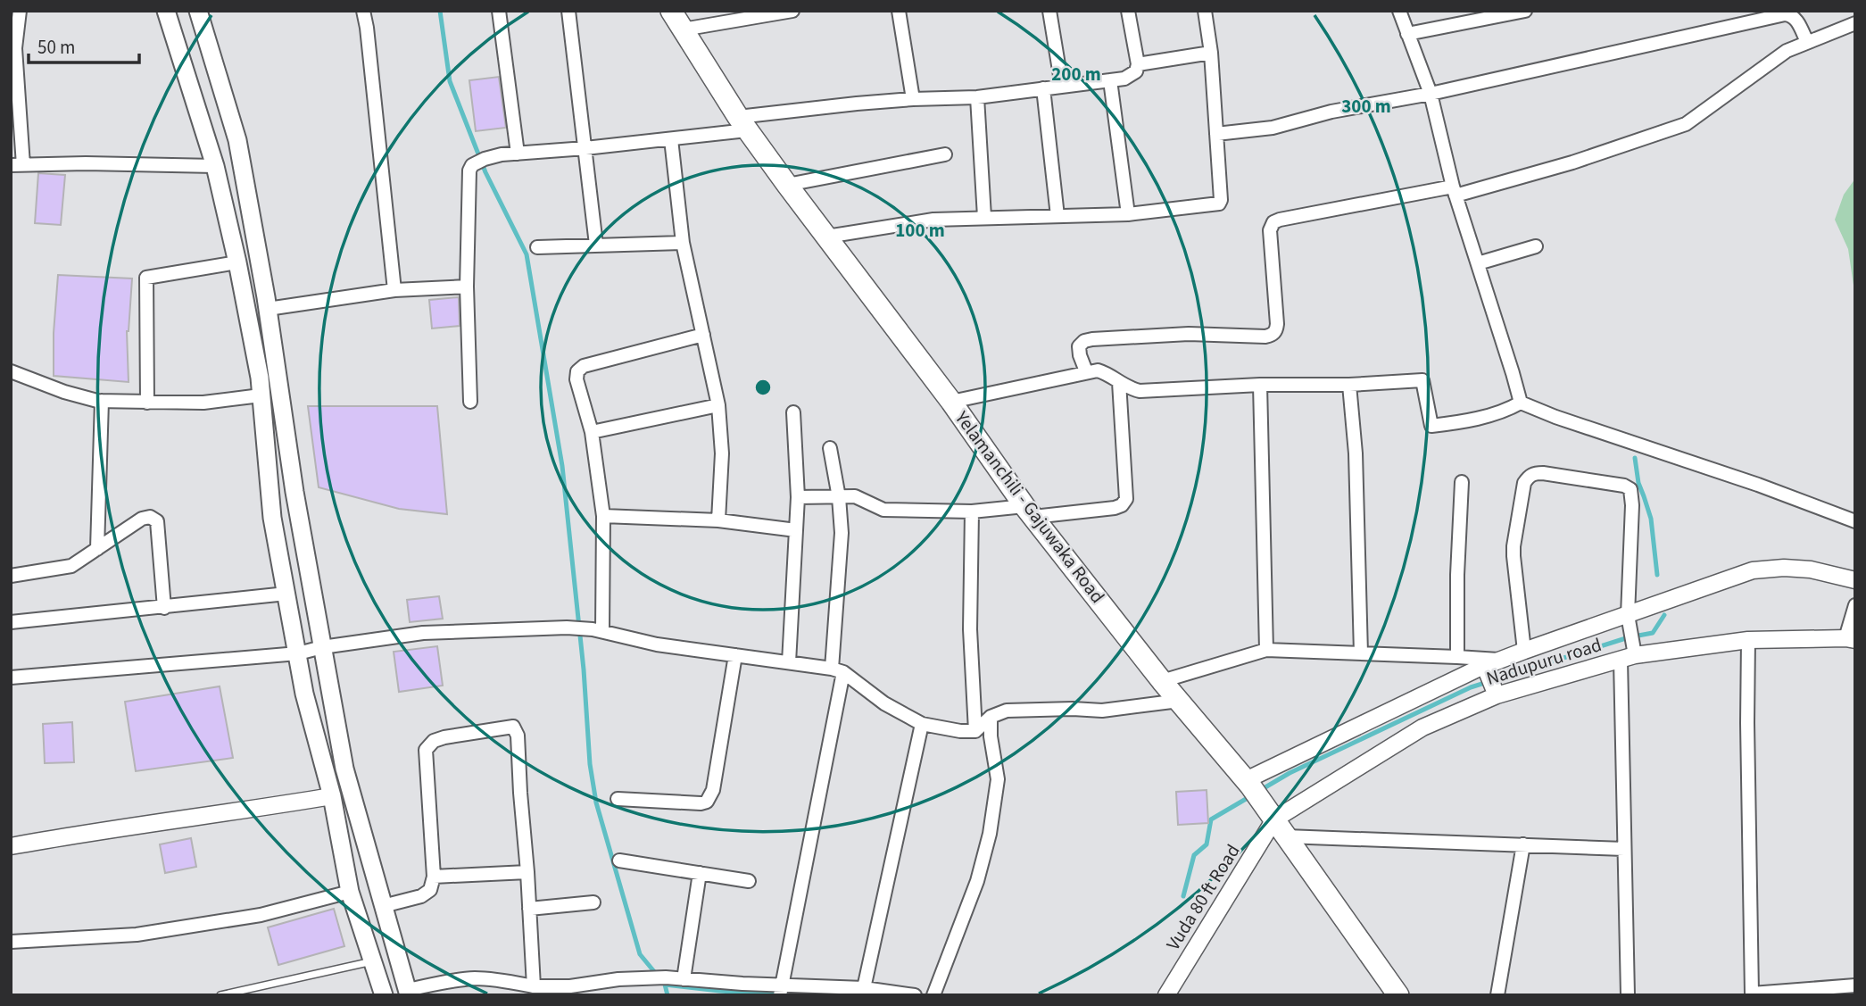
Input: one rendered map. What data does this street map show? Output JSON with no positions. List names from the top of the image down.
{
  "streets": {
    "main road": ["Yelamanchili - Gajuwaka Road"],
    "street": ["Nadupuru road", "Vuda 80 ft Road"]
  },
  "crossings": [
    ["Yelamanchili - Gajuwaka Road", "Nadupuru road"],
    ["Yelamanchili - Gajuwaka Road", "Vuda 80 ft Road"],
    ["Nadupuru road", "Vuda 80 ft Road"]
  ],
  "scale_bar": "50 m",
  "rings": ["200 m", "300 m", "100 m"]
}
